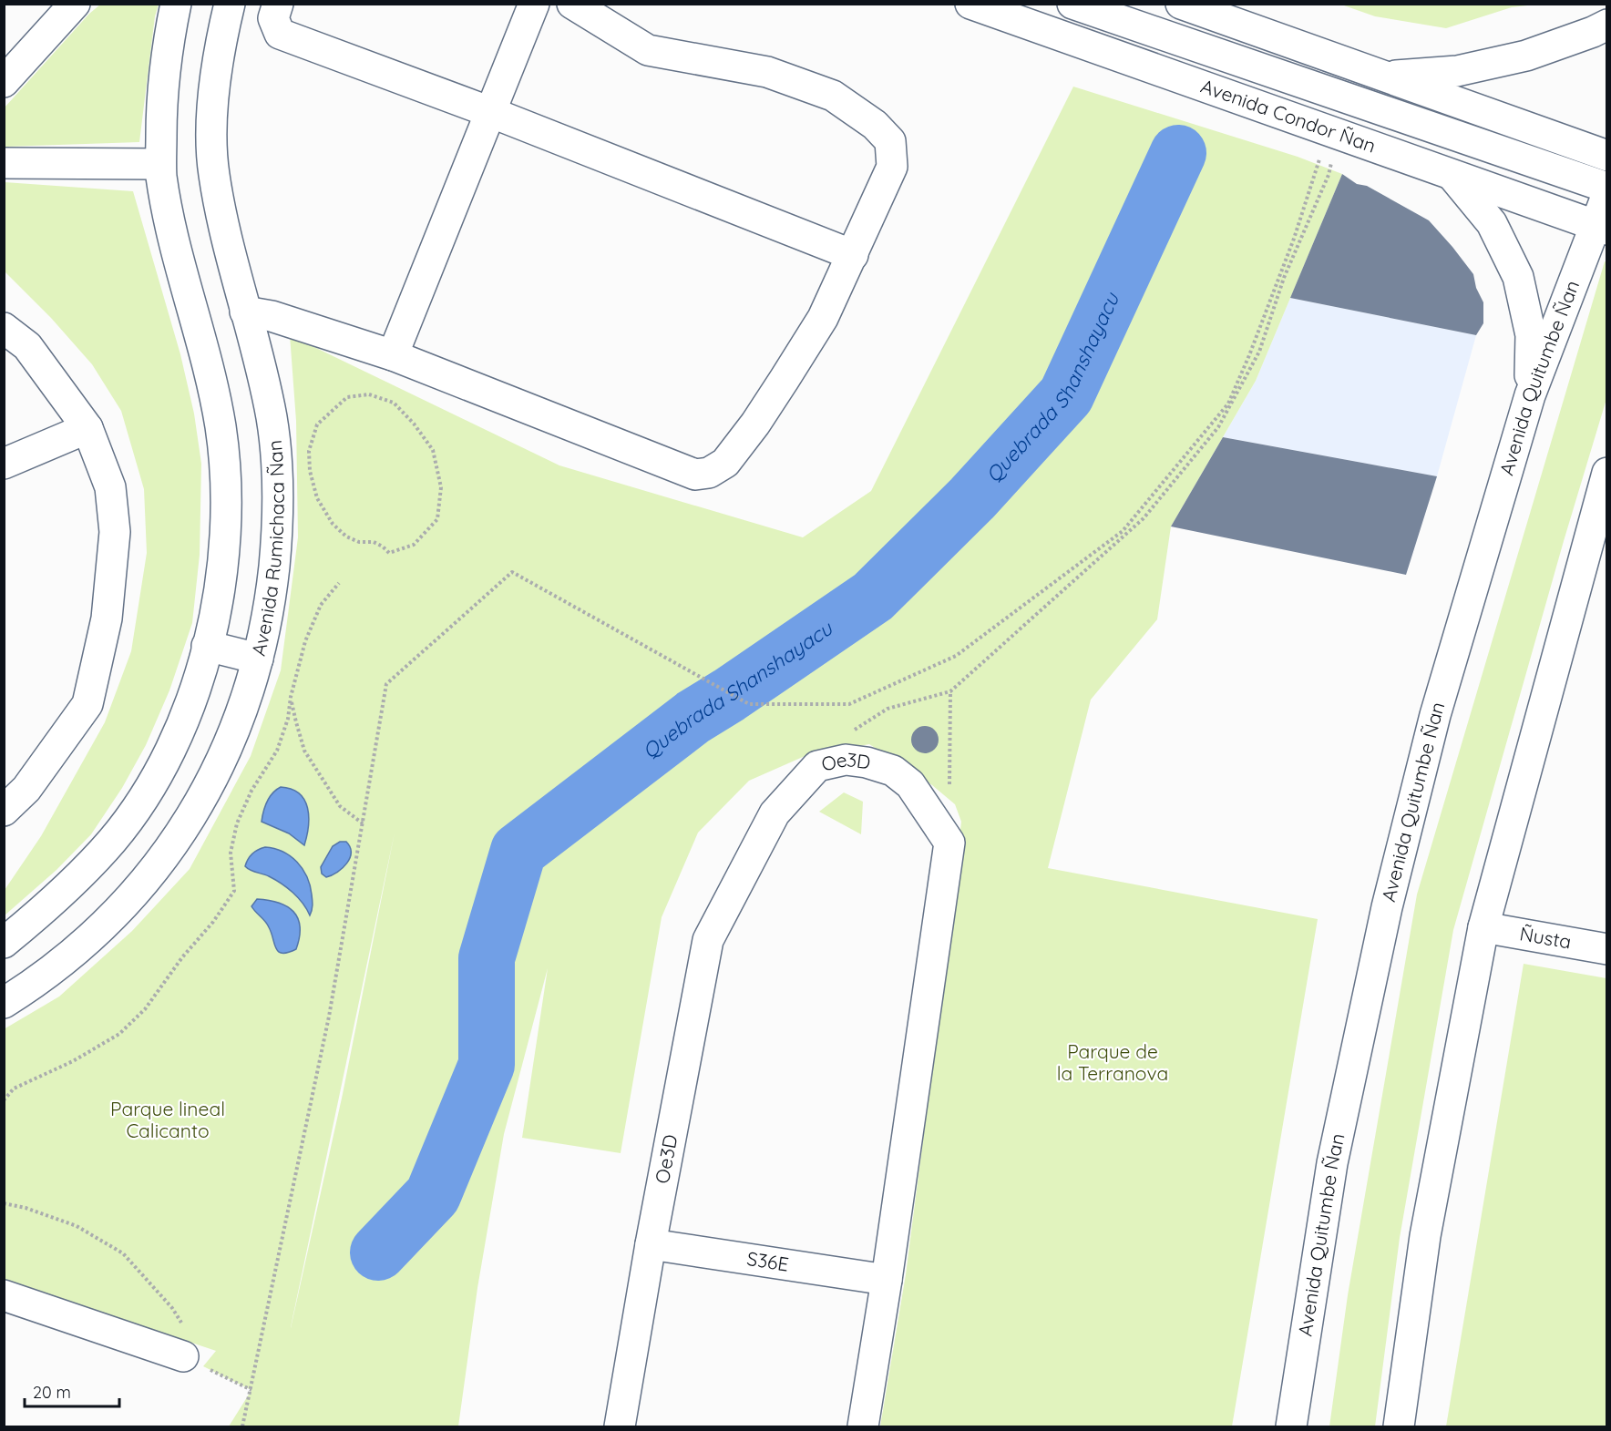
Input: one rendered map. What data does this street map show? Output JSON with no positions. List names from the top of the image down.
{
  "streets": {
    "main road": [
      "Avenida Condor Ñan",
      "Avenida Quitumbe Ñan",
      "Avenida Rumichaca Ñan",
      "Oe3D",
      "Ñusta",
      "S36E"
    ]
  },
  "crossings": [
    ["Avenida Condor Ñan", "Avenida Quitumbe Ñan"],
    ["Oe3D", "S36E"]
  ],
  "water": ["Quebrada Shanshayacu"],
  "parks": ["Parque de la Terranova", "Parque lineal Calicanto"],
  "scale_bar": "20 m"
}
